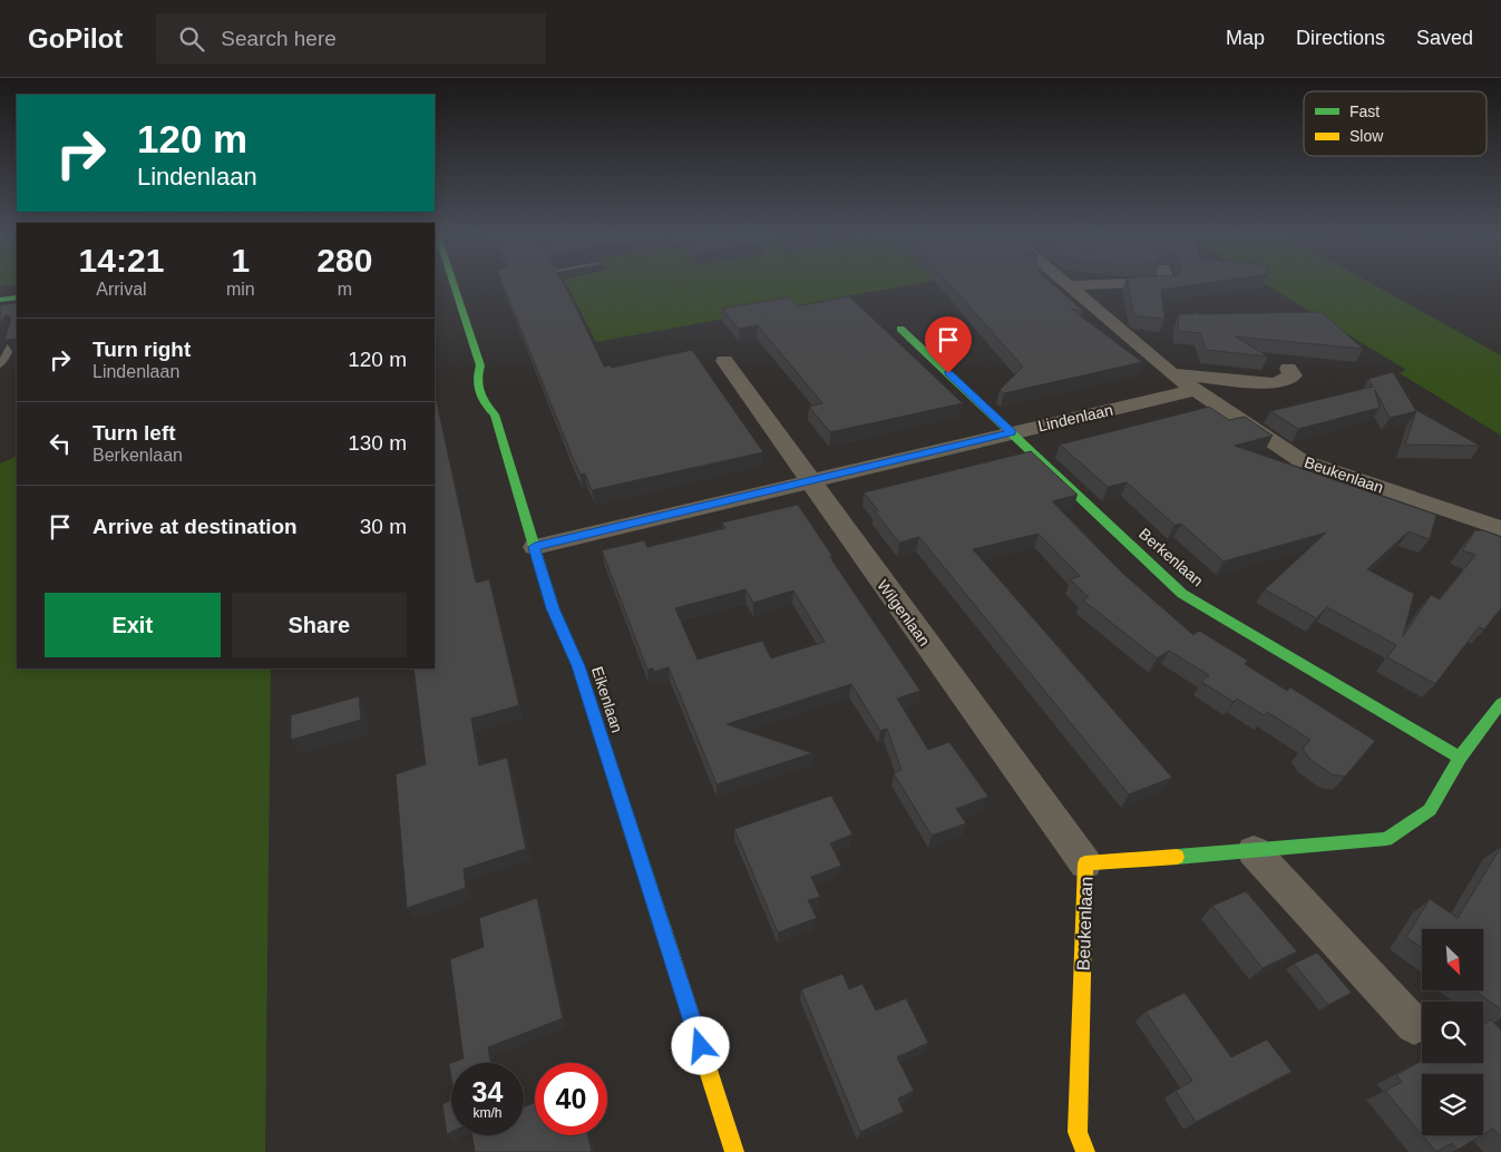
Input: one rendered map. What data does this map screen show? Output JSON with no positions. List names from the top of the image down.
{
  "streets": {
    "street": [
      "Lindenlaan",
      "Beukenlaan",
      "Berkenlaan",
      "Wilgenlaan",
      "Eikenlaan"
    ]
  },
  "crossings": [
    ["Lindenlaan", "Beukenlaan"],
    ["Lindenlaan", "Berkenlaan"],
    ["Lindenlaan", "Wilgenlaan"],
    ["Lindenlaan", "Eikenlaan"],
    ["Beukenlaan", "Berkenlaan"],
    ["Beukenlaan", "Wilgenlaan"]
  ],
  "legend": ["Fast", "Slow"],
  "north": "bottom right",
  "page": {
    "header": "GoPilot",
    "search": "Search here",
    "nav": ["Map", "Directions", "Saved"],
    "turn": ["120 m", "Lindenlaan"],
    "eta": [
      "14:21",
      "Arrival",
      "1",
      "min",
      "280",
      "m"
    ],
    "list": [
      {
        "name": "Turn right",
        "note": "Lindenlaan",
        "value": "120 m"
      },
      {
        "name": "Turn left",
        "note": "Berkenlaan",
        "value": "130 m"
      },
      {
        "name": "Arrive at destination",
        "value": "30 m"
      }
    ],
    "buttons": ["Exit", "Share"],
    "speed": "34 km/h",
    "limit": "40"
  }
}
